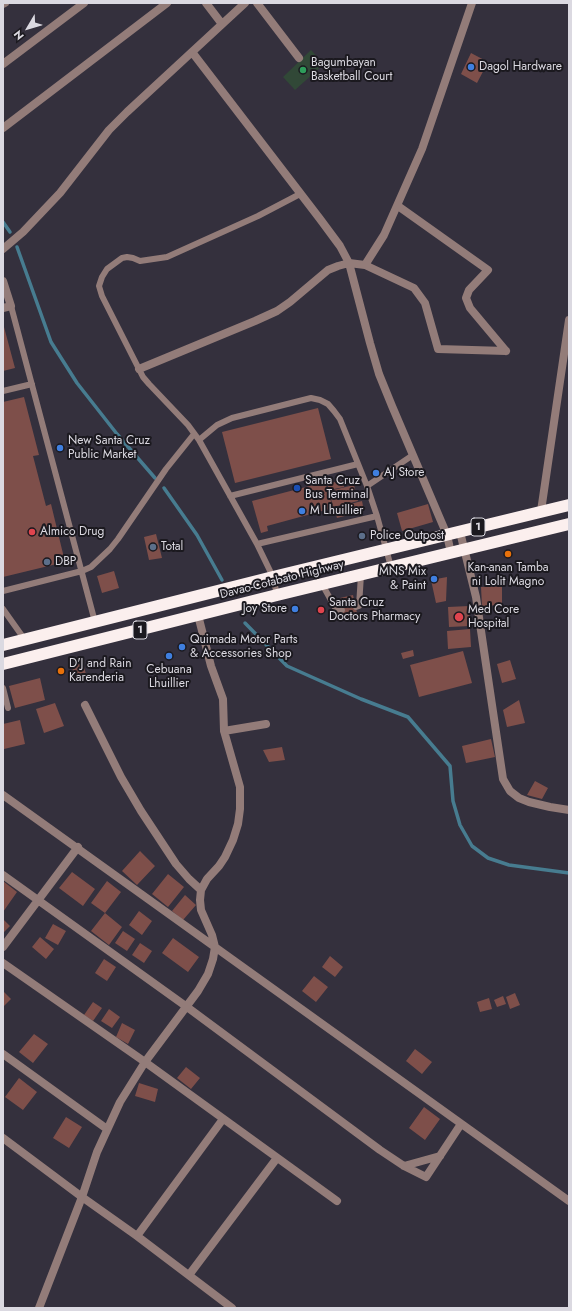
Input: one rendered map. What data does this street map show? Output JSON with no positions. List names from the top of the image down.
{
  "streets": {
    "highway": ["1", "Davao-Cotabato Highway"]
  },
  "places": [
    "Dagol Hardware",
    "Bagumbayan Basketball Court",
    "New Santa Cruz Public Market",
    "AJ Store",
    "Santa Cruz Bus Terminal",
    "M Lhuillier",
    "Almico Drug",
    "Police Outpost",
    "Total",
    "Kan-anan Tamba ni Lolit Magno",
    "DBP",
    "MNS Mix & Paint",
    "Joy Store",
    "Santa Cruz Doctors Pharmacy",
    "Med Core Hospital",
    "Quimada Motor Parts & Accessories Shop",
    "Cebuana Lhuillier",
    "D'J and Rain Karenderia"
  ],
  "north": "bottom left"
}
